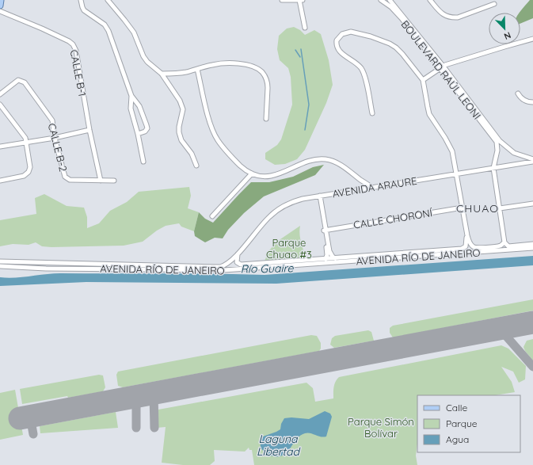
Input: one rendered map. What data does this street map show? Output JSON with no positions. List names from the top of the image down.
{
  "streets": {
    "street": [
      "BOULEVARD RAÚL LEONI",
      "CALLE B-1",
      "CALLE B-2",
      "AVENIDA ARAURE",
      "CALLE CHORONÍ",
      "AVENIDA RÍO DE JANEIRO"
    ]
  },
  "crossings": [
    ["BOULEVARD RAÚL LEONI", "AVENIDA ARAURE"],
    ["CALLE B-1", "CALLE B-2"],
    ["AVENIDA ARAURE", "AVENIDA RÍO DE JANEIRO"]
  ],
  "districts": ["CHUAO"],
  "water": ["Río Guaire", "Laguna Libertad"],
  "parks": ["Parque Chuao #3", "Parque Simón Bolívar"],
  "legend": ["Calle", "Parque", "Agua"],
  "north": "bottom right"
}
